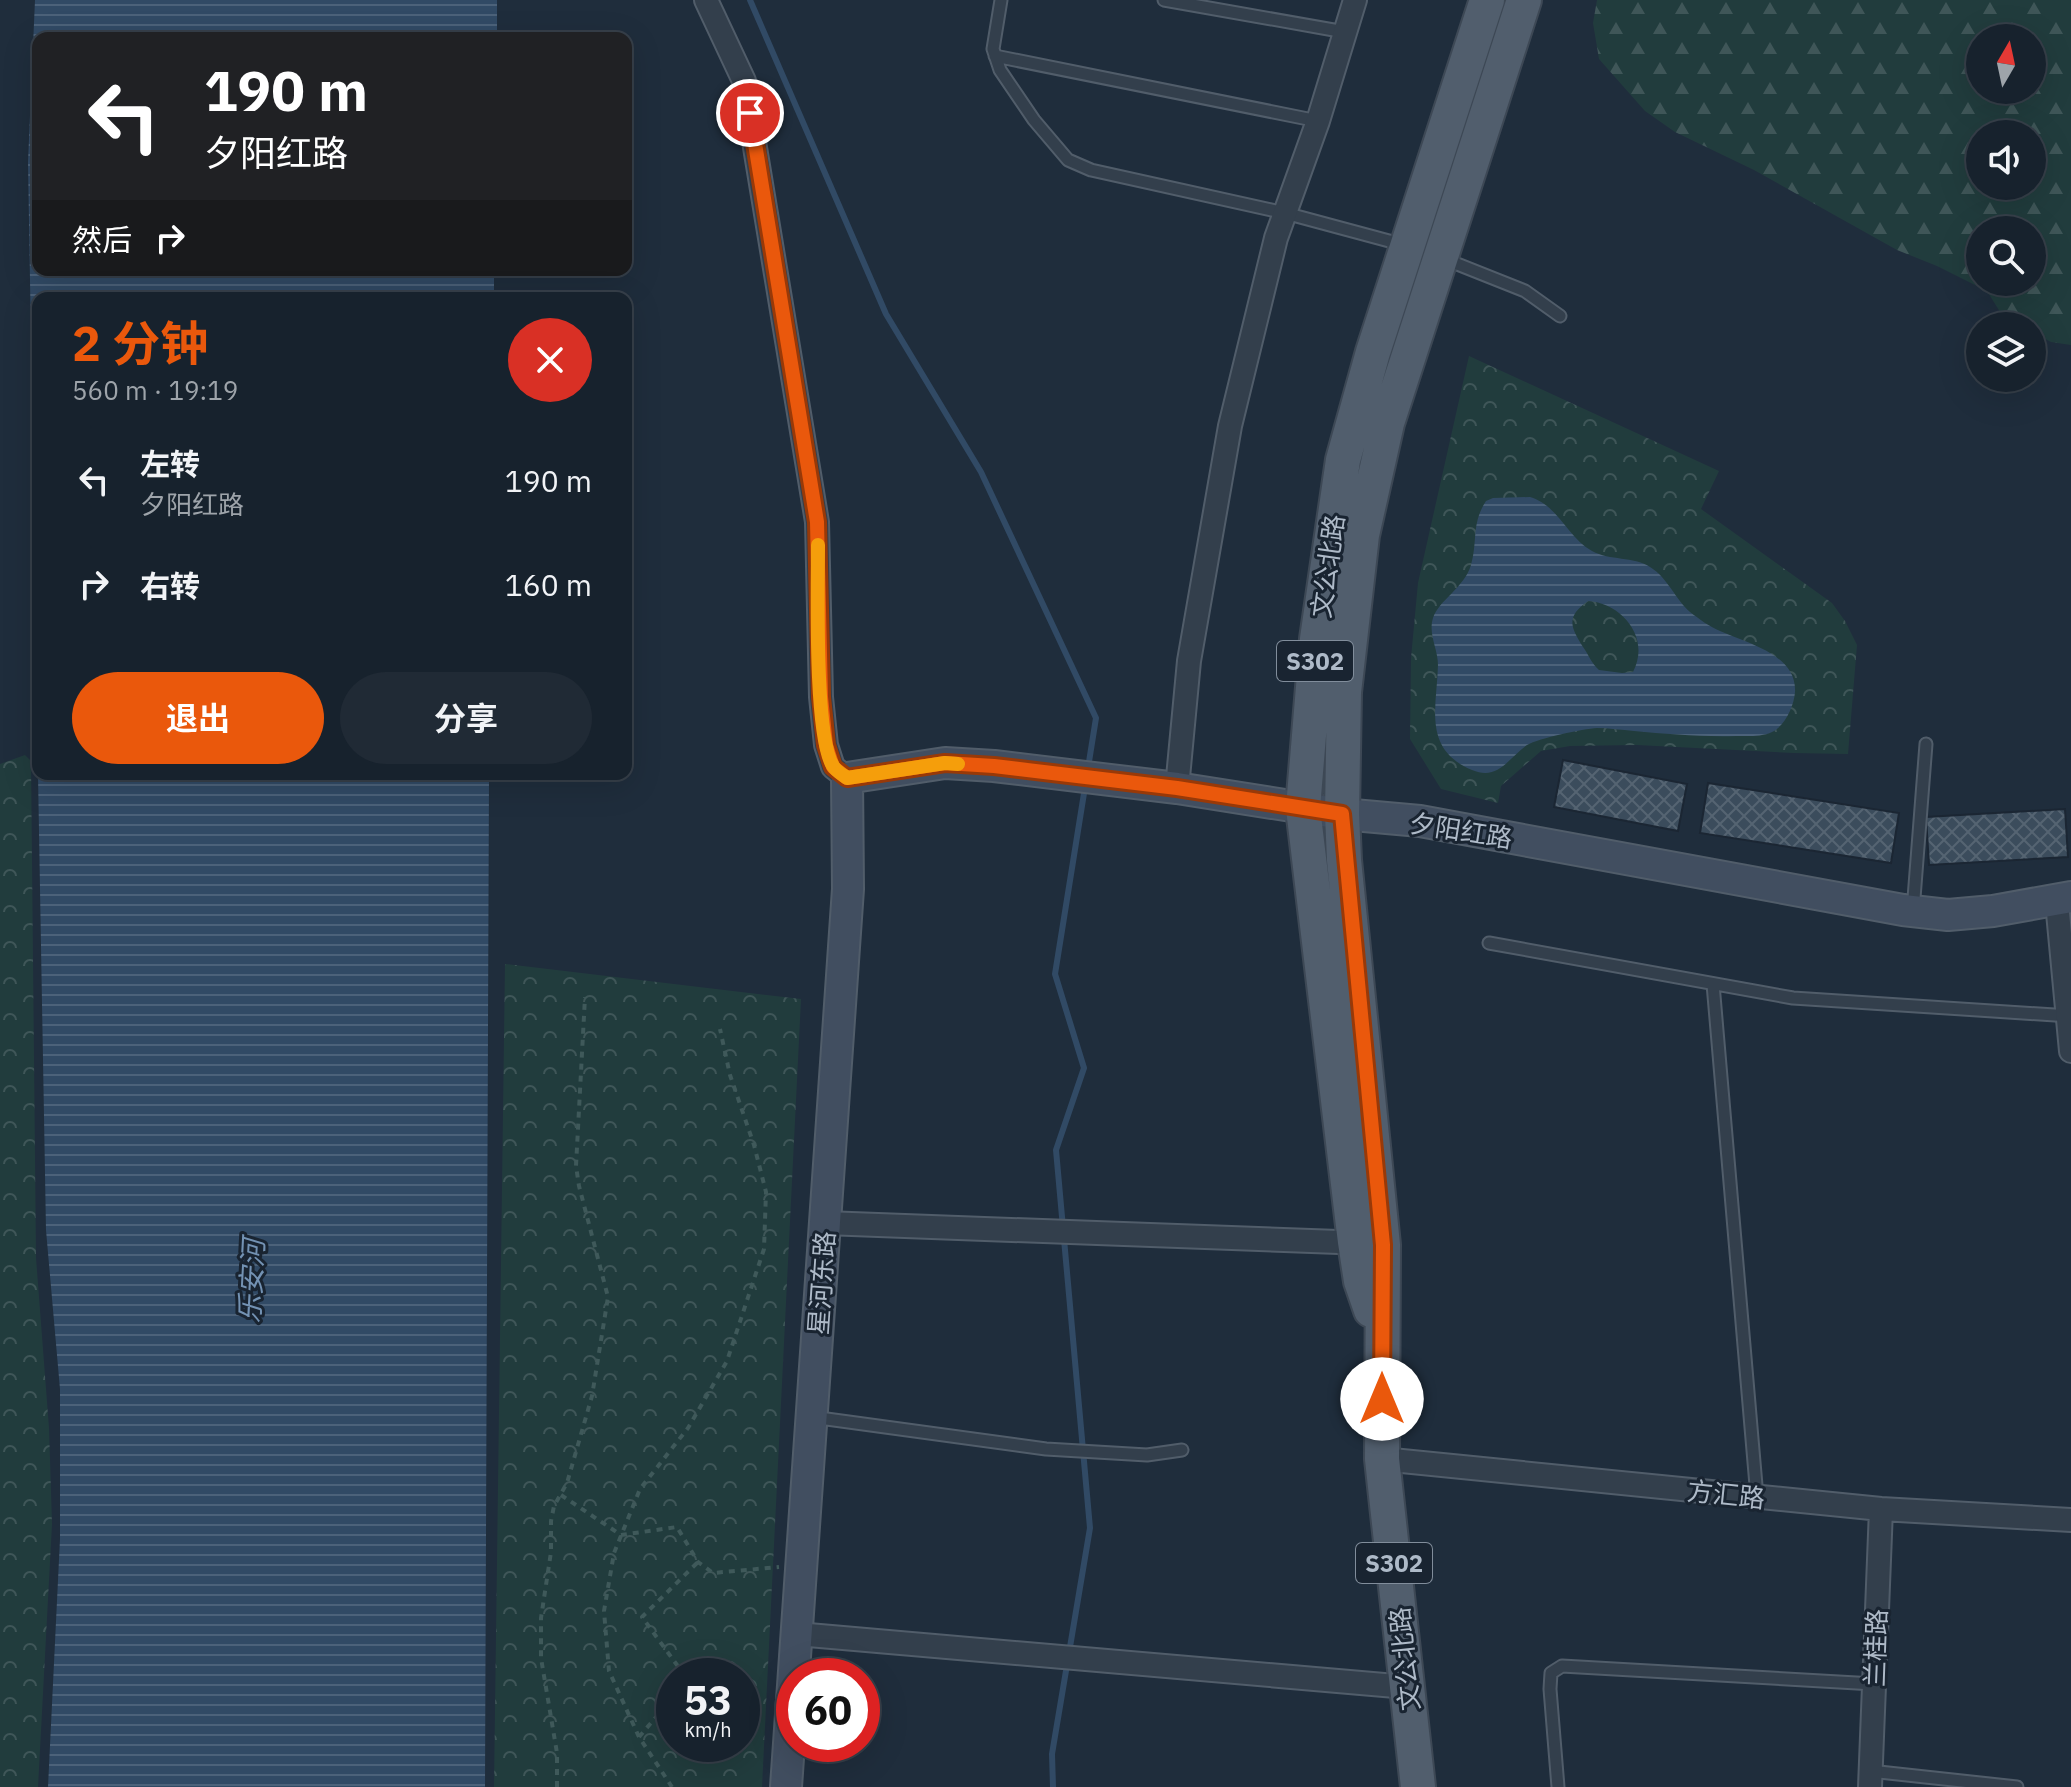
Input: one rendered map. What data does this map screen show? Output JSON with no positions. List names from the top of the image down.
{
  "streets": {
    "main road": ["文公北路", "S302"],
    "street": [
      "夕阳红路",
      "星河东路",
      "方汇路",
      "兰桂路"
    ]
  },
  "crossings": [
    ["文公北路", "夕阳红路"],
    ["文公北路", "方汇路"],
    ["夕阳红路", "星河东路"],
    ["方汇路", "兰桂路"]
  ],
  "water": ["乐安河"],
  "north": "top",
  "page": {
    "turn": ["190 m", "夕阳红路"],
    "then": "然后",
    "heading": ["2 分钟", "560 m · 19:19"],
    "list": [
      {
        "name": "左转",
        "note": "夕阳红路",
        "value": "190 m"
      },
      {
        "name": "右转",
        "value": "160 m"
      }
    ],
    "buttons": ["退出", "分享"],
    "speed": "53 km/h",
    "limit": "60"
  }
}
